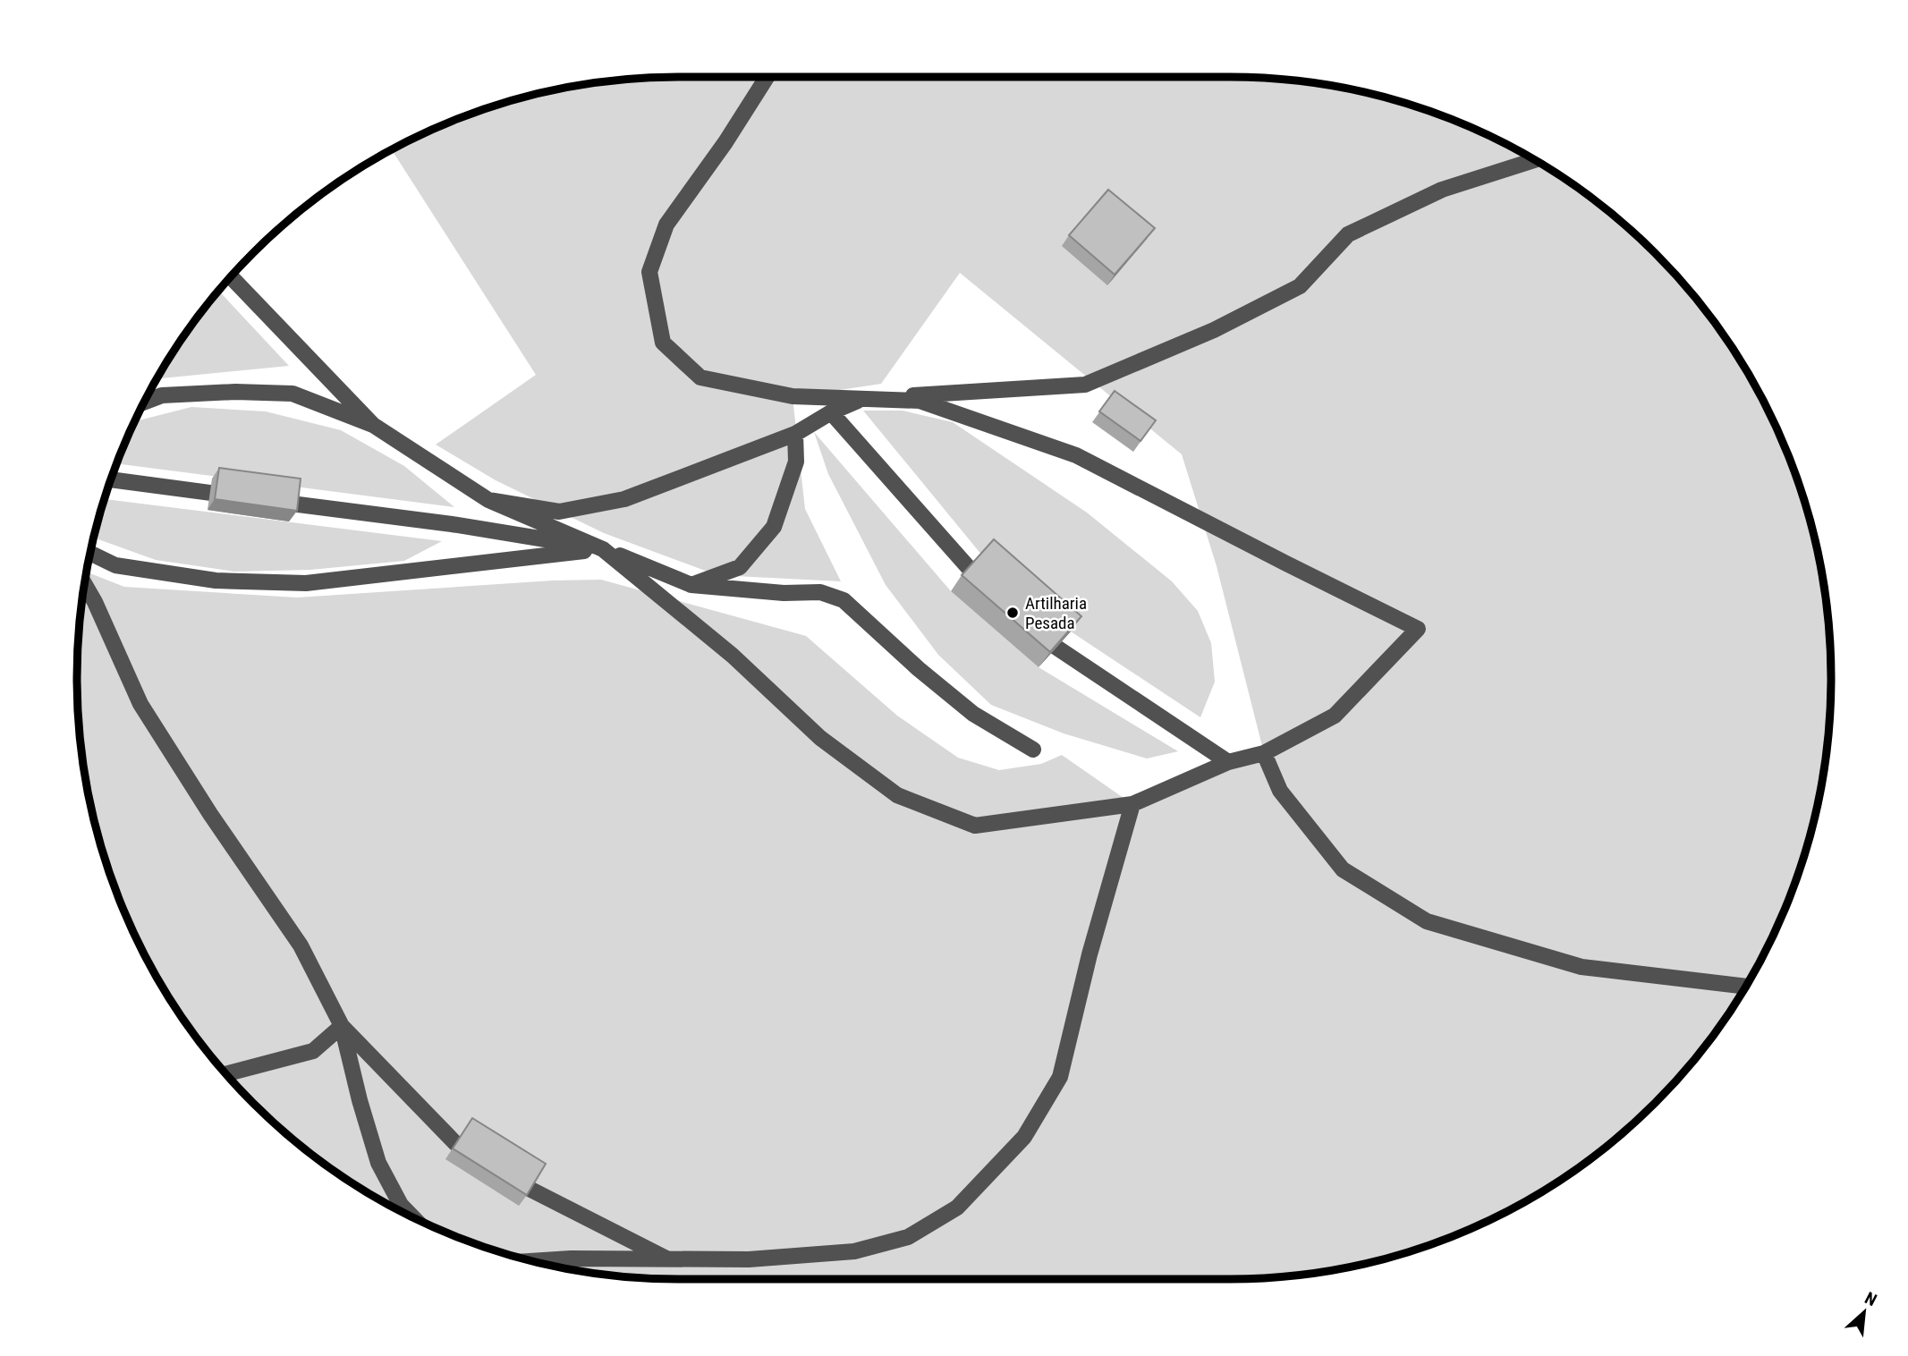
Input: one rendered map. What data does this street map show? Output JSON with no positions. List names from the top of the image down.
{
  "places": ["Artilharia Pesada"],
  "north": "top right"
}
